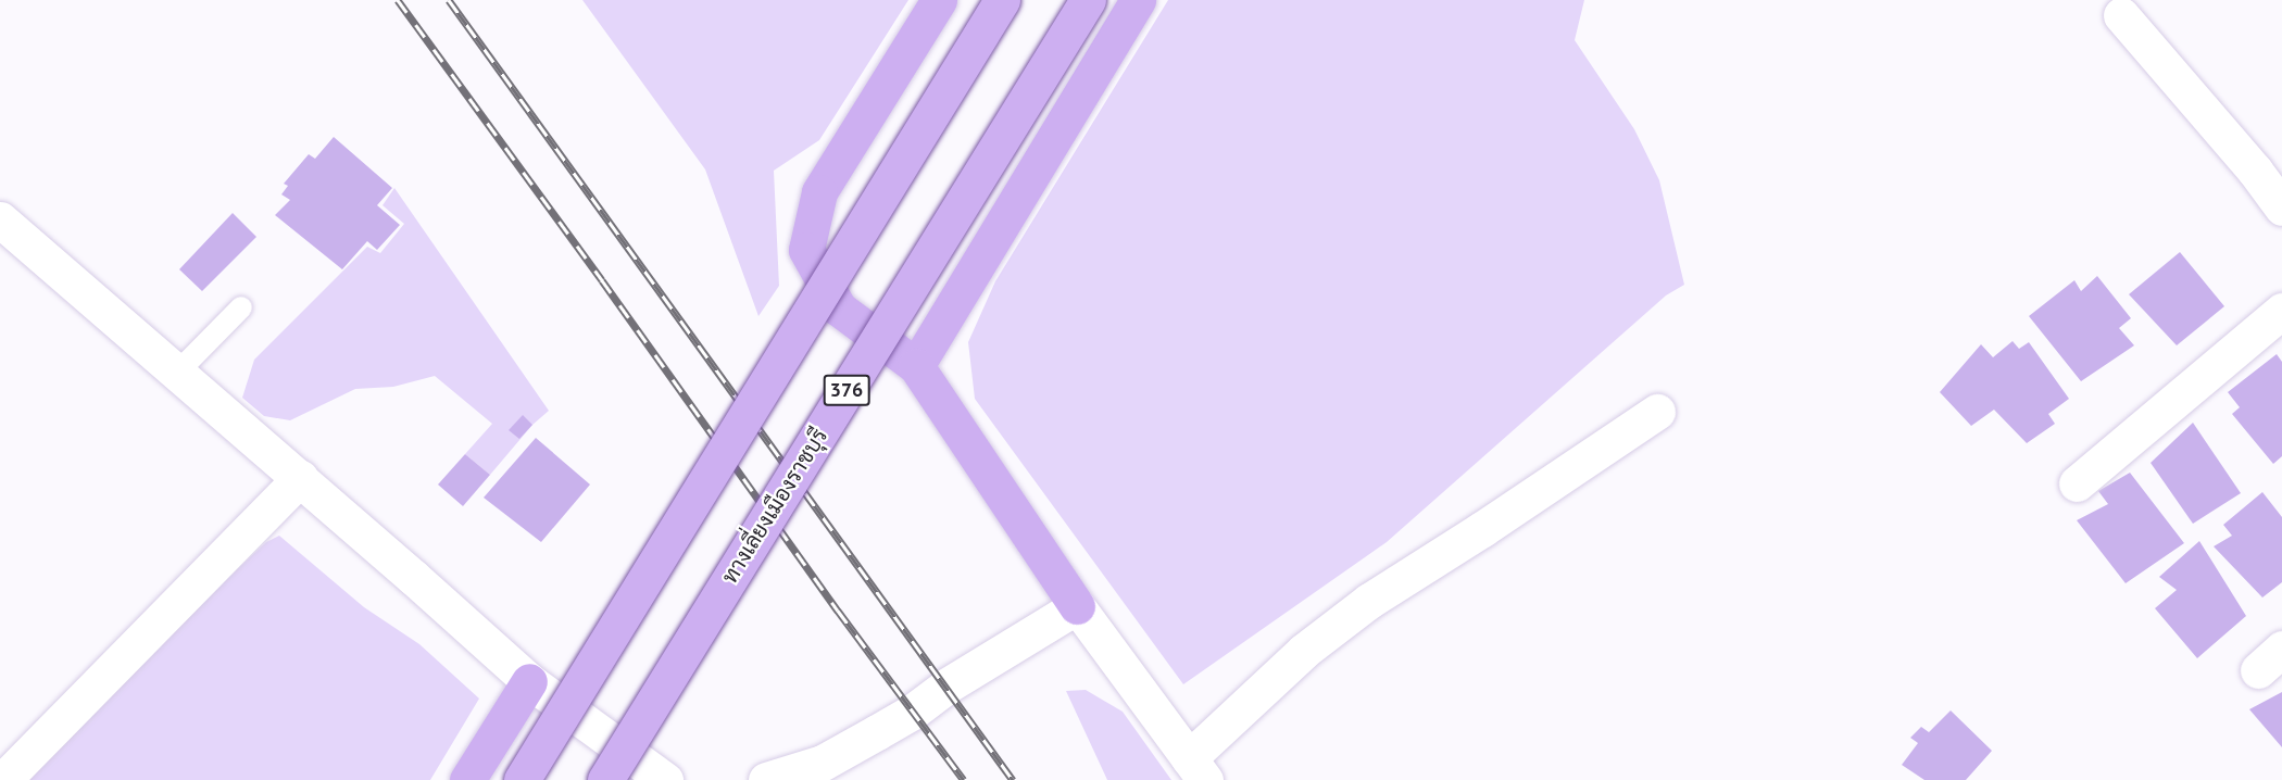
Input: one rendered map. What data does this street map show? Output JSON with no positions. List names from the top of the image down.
{
  "streets": {
    "main road": ["376", "ทางเลี่ยงเมืองราชบุรี"]
  }
}
